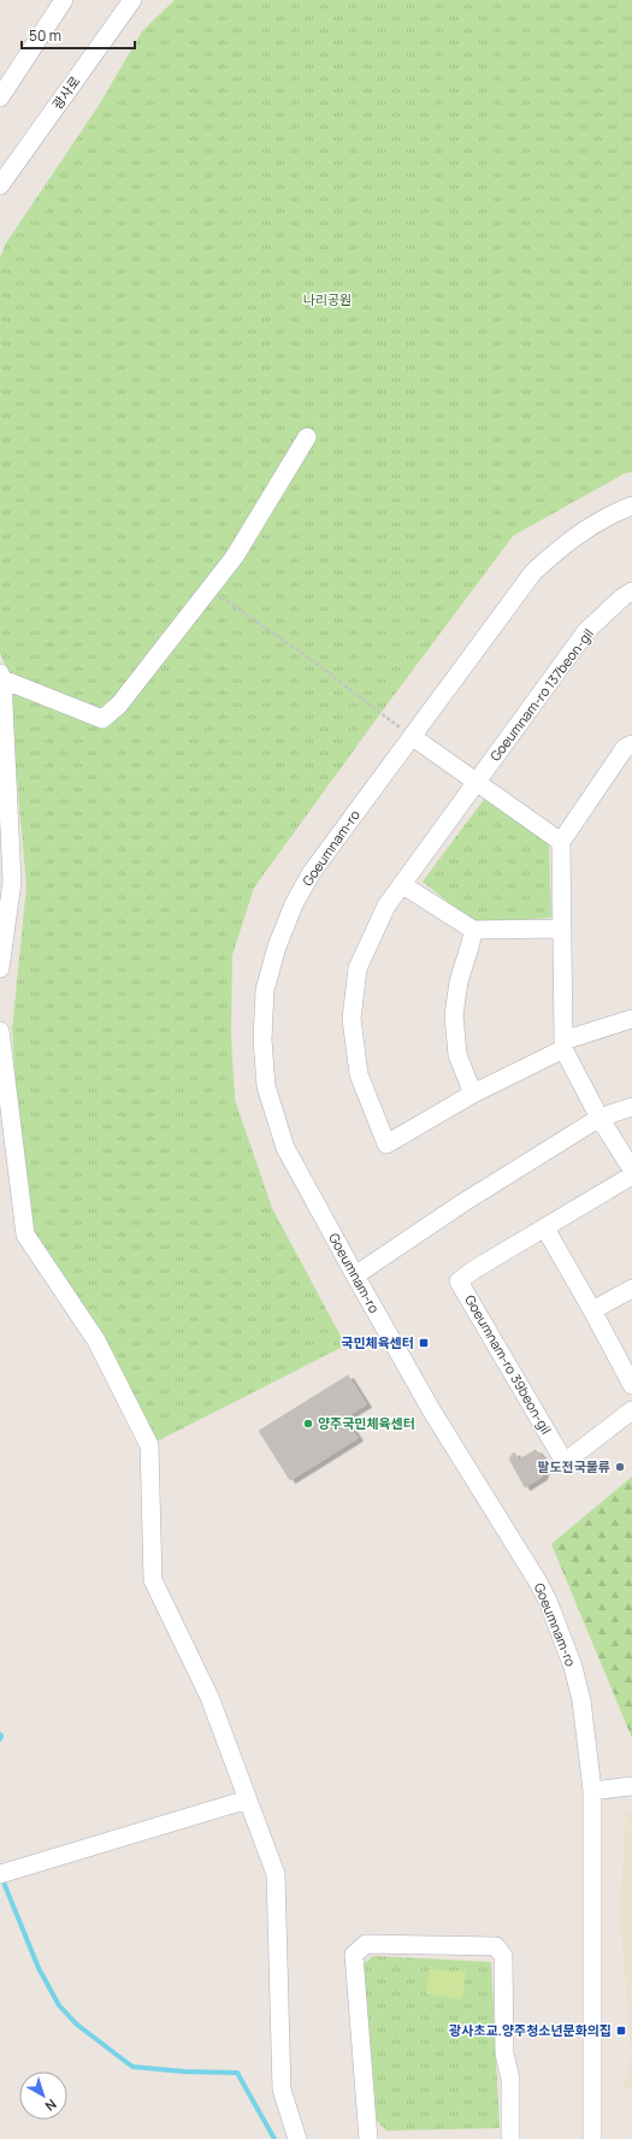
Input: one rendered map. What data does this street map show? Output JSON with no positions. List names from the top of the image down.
{
  "streets": {
    "street": [
      "광사로",
      "Goeumnam-ro 137beon-gil",
      "Goeumnam-ro",
      "Goeumnam-ro 39beon-gil"
    ]
  },
  "parks": ["나리공원"],
  "places": {
    "transit": ["국민체육센터", "광사초교.양주청소년문화의집"],
    "other": ["양주국민체육센터", "팔도전국물류"]
  },
  "scale_bar": "50 m",
  "north": "bottom right"
}
